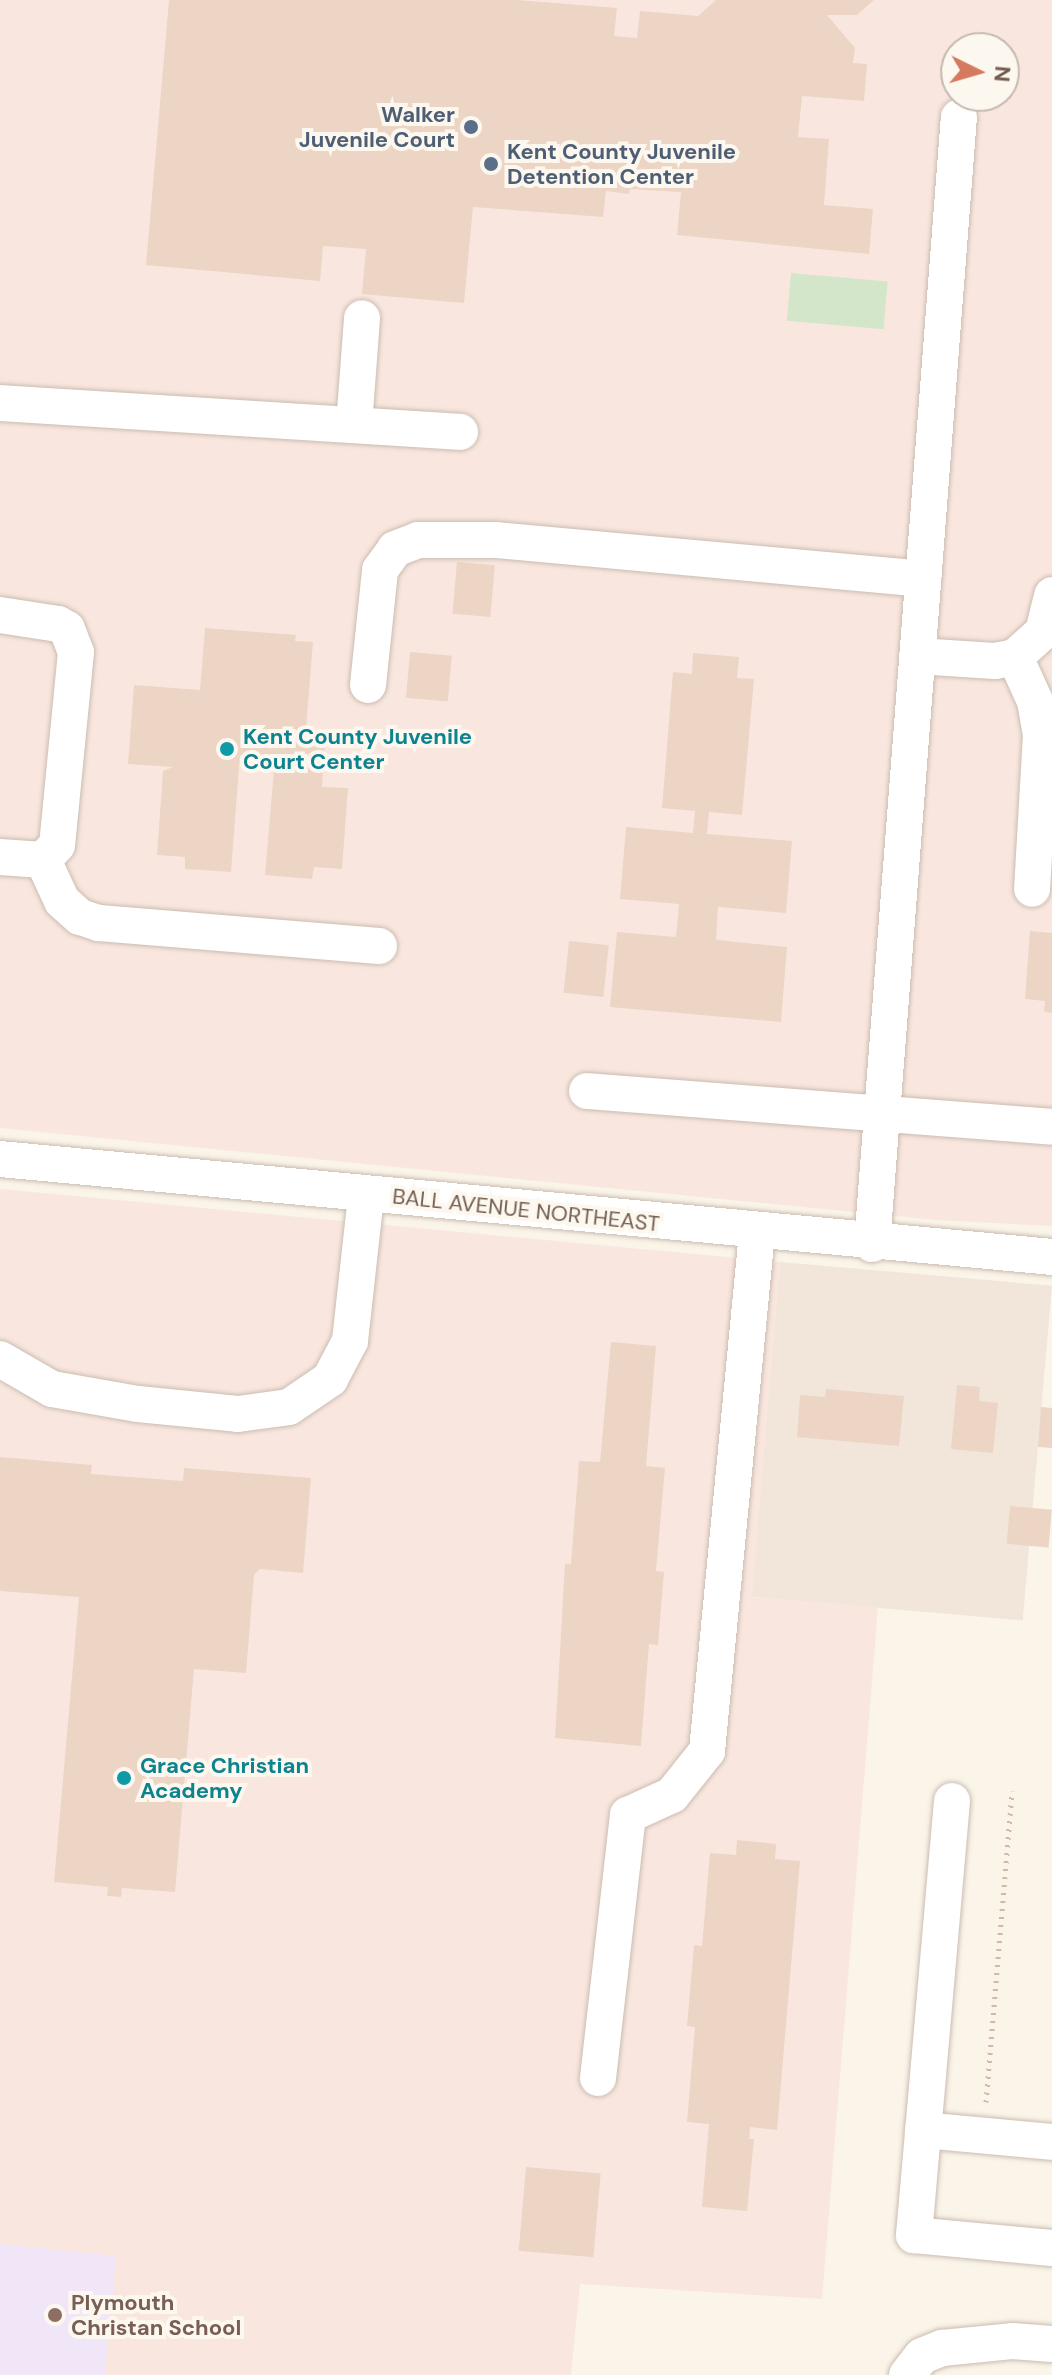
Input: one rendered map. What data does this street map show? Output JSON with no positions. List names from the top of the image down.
{
  "streets": {
    "street": ["BALL AVENUE NORTHEAST"]
  },
  "places": [
    "Walker Juvenile Court",
    "Kent County Juvenile Detention Center",
    "Kent County Juvenile Court Center",
    "Grace Christian Academy",
    "Plymouth Christan School"
  ],
  "north": "right"
}
